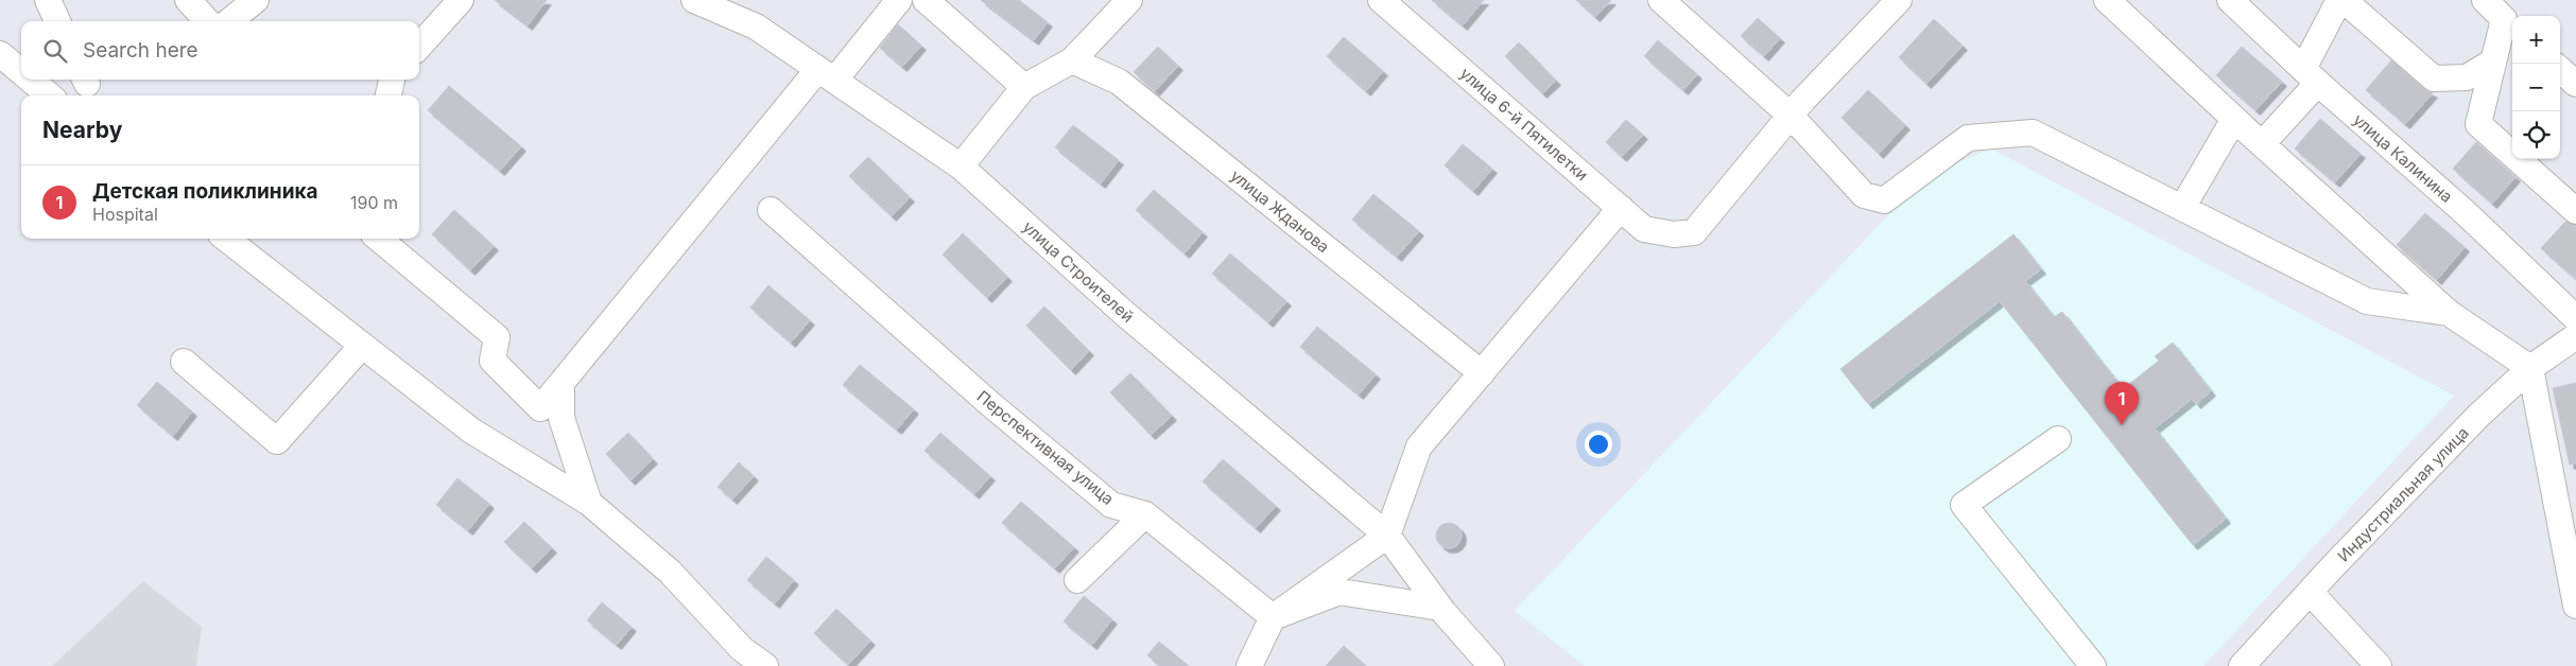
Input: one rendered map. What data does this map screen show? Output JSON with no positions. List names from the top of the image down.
{
  "streets": {
    "street": [
      "улица 6-й Пятилетки",
      "улица Калинина",
      "улица Жданова",
      "улица Строителей",
      "Перспективная улица",
      "Индустриальная улица"
    ]
  },
  "page": {
    "map_buttons": ["+", "−"],
    "search": "Search here",
    "heading": "Nearby",
    "list": [
      {
        "mark": "1",
        "name": "Детская поликлиника",
        "note": "Hospital",
        "value": "190 m"
      }
    ],
    "pins": "1"
  }
}
